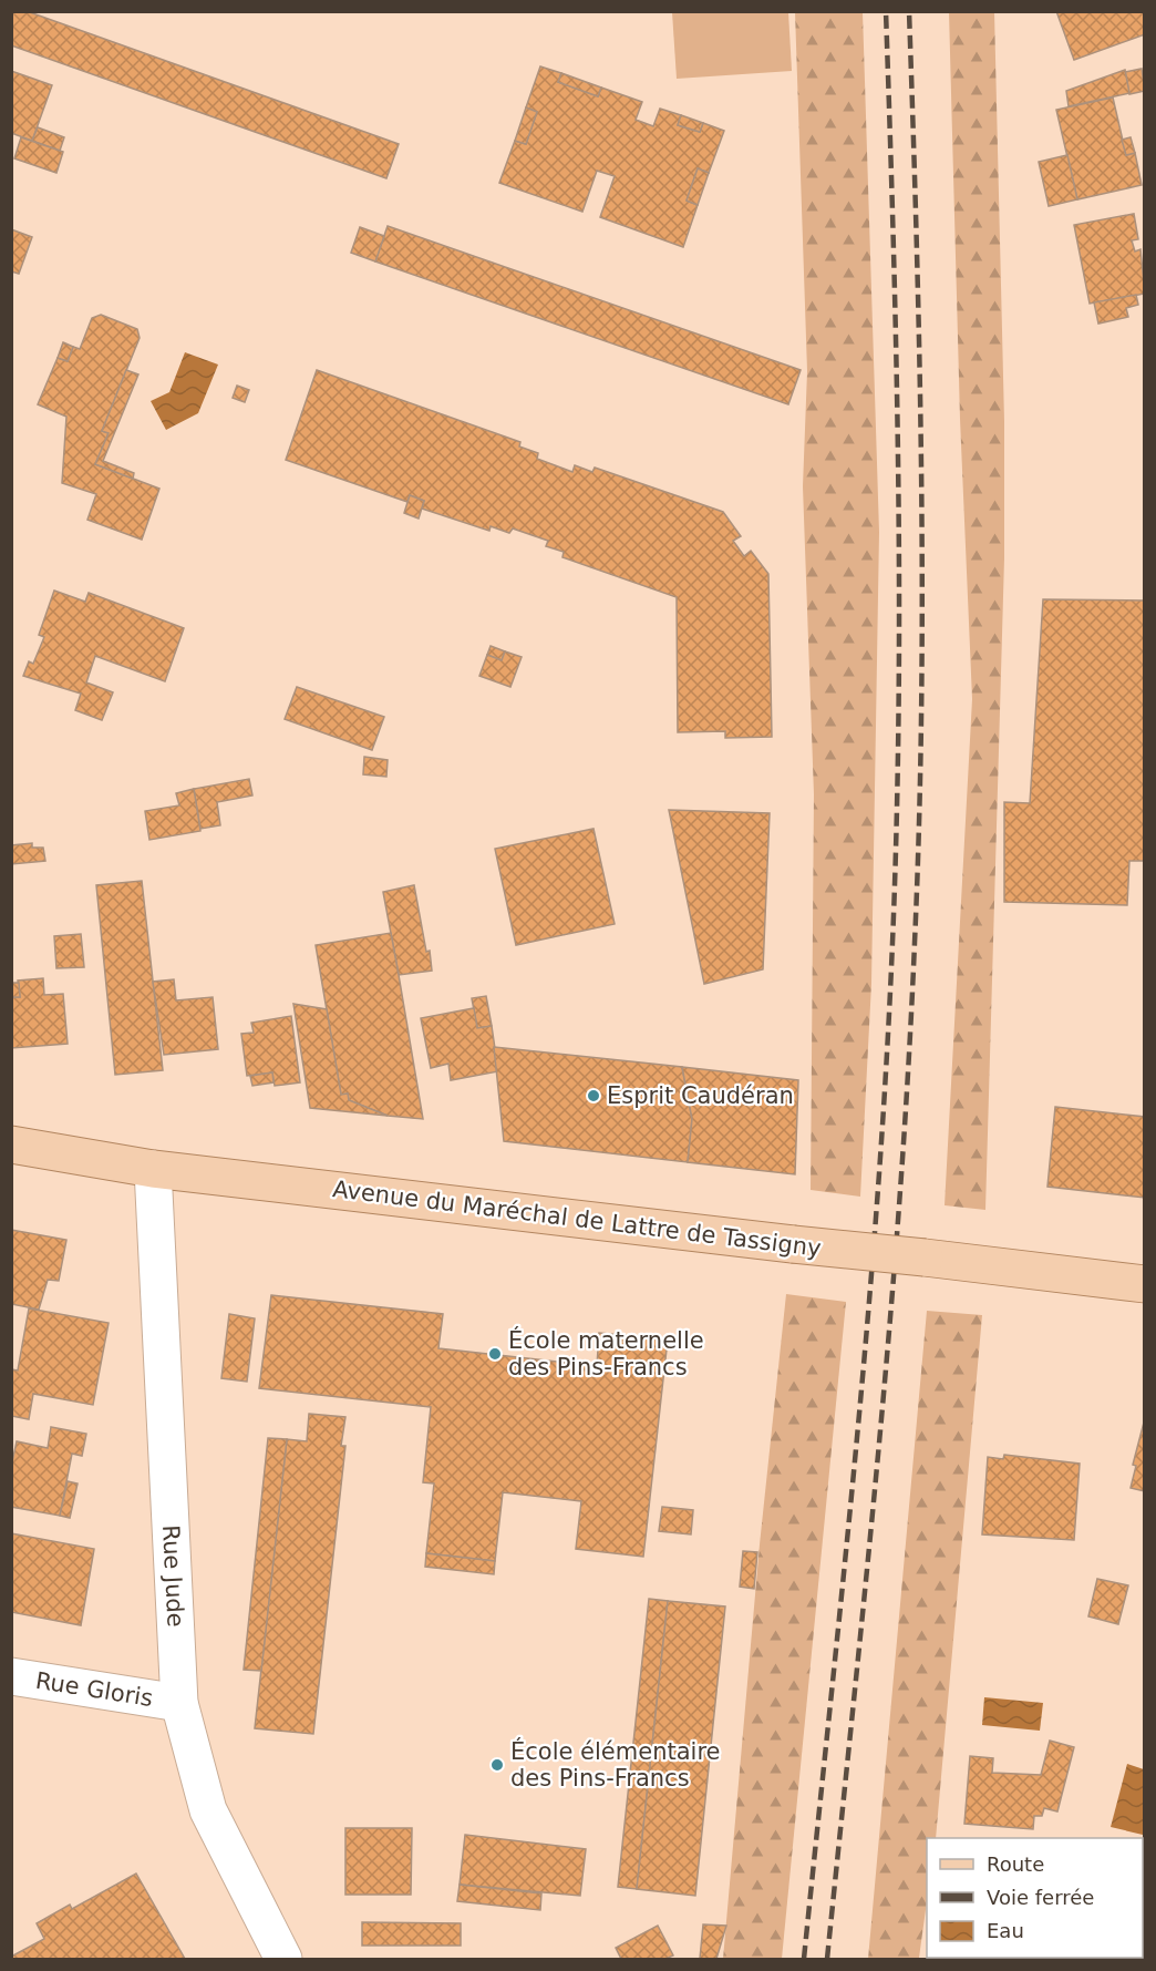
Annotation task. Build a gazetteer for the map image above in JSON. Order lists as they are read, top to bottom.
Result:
{
  "streets": {
    "main road": ["Avenue du Maréchal de Lattre de Tassigny"],
    "street": ["Rue Jude", "Rue Gloris"]
  },
  "crossings": [
    ["Avenue du Maréchal de Lattre de Tassigny", "Rue Jude"],
    ["Rue Jude", "Rue Gloris"]
  ],
  "places": ["Esprit Caudéran", "École maternelle des Pins-Francs", "École élémentaire des Pins-Francs"],
  "legend": ["Route", "Voie ferrée", "Eau"]
}
